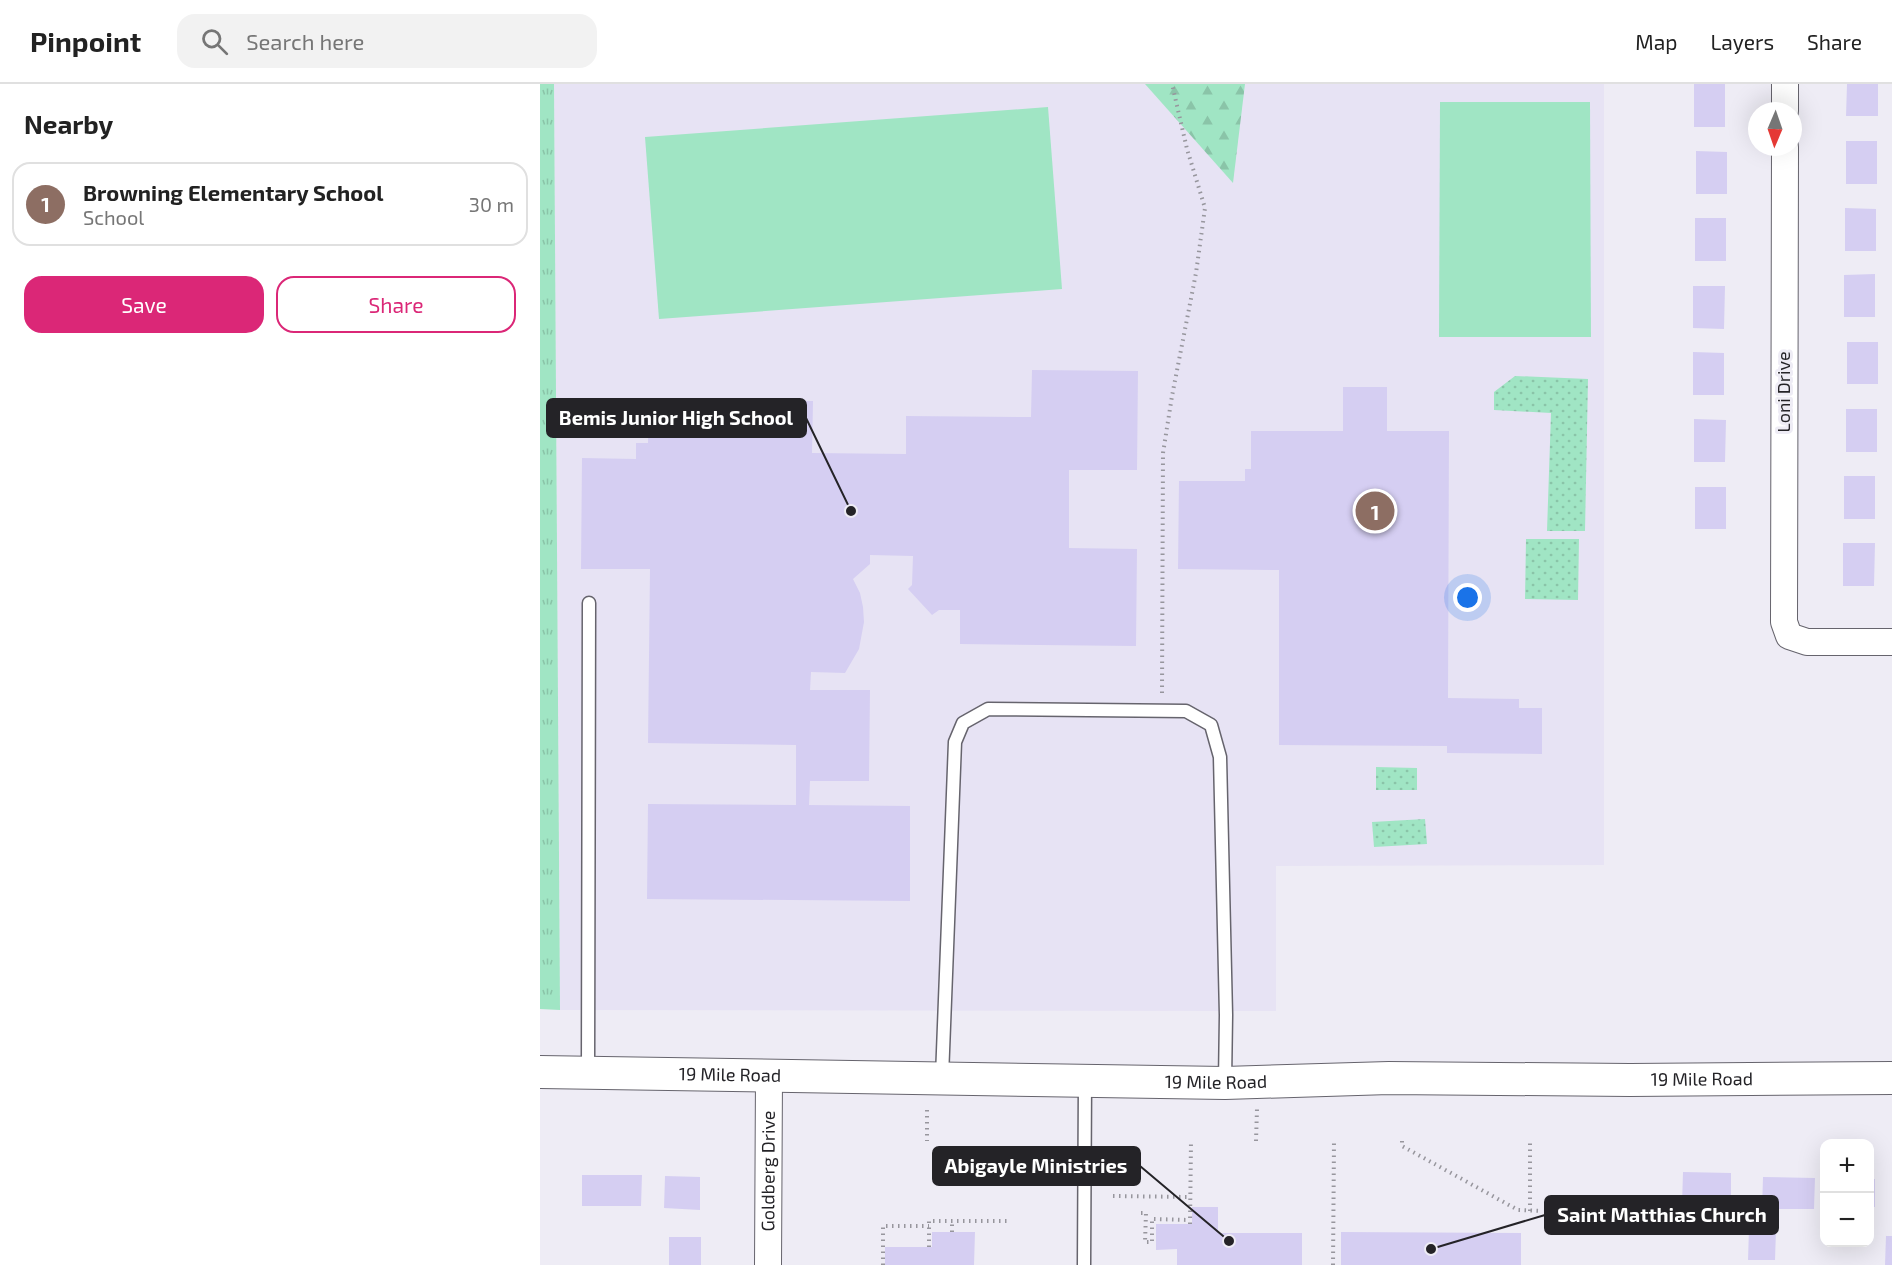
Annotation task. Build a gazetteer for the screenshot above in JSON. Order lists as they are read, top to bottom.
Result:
{
  "streets": {
    "street": ["Loni Drive", "19 Mile Road", "Goldberg Drive"]
  },
  "crossings": [
    ["19 Mile Road", "Goldberg Drive"]
  ],
  "places": ["Bemis Junior High School", "Abigayle Ministries", "Saint Matthias Church"],
  "north": "bottom",
  "page": {
    "header": "Pinpoint",
    "search": "Search here",
    "nav": ["Map", "Layers", "Share"],
    "heading": "Nearby",
    "list": [
      {
        "mark": "1",
        "name": "Browning Elementary School",
        "note": "School",
        "value": "30 m"
      }
    ],
    "buttons": ["Save", "Share"],
    "pins": "1",
    "map_buttons": ["+", "−"]
  }
}
